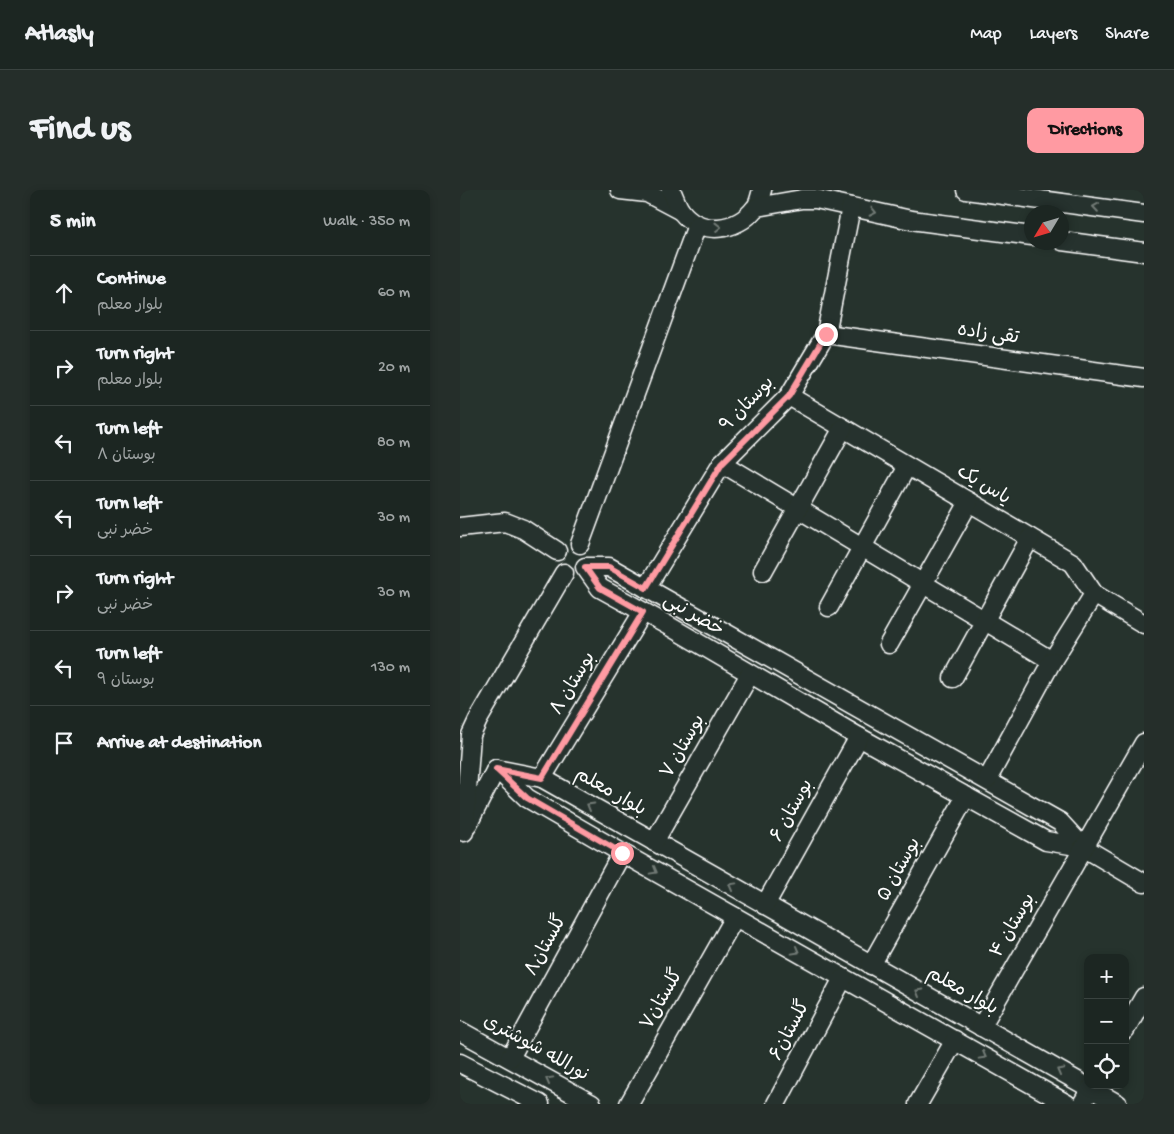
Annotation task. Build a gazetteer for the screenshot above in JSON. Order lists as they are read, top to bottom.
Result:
{
  "streets": {
    "street": [
      "تقی زاده",
      "بوستان ۹",
      "یاس یک",
      "خضر نبی",
      "بوستان ۸",
      "بوستان ۷",
      "بلوار معلم",
      "بوستان ۶",
      "بوستان ۵",
      "بوستان ۴",
      "گلستان۸",
      "گلستان۷",
      "گلستان۶",
      "نورالله شوشتری"
    ]
  },
  "crossings": [
    ["تقی زاده", "بوستان ۹"],
    ["بوستان ۹", "یاس یک"],
    ["بوستان ۹", "خضر نبی"],
    ["خضر نبی", "بوستان ۸"],
    ["خضر نبی", "بوستان ۷"],
    ["خضر نبی", "بوستان ۶"],
    ["خضر نبی", "بوستان ۵"],
    ["خضر نبی", "بوستان ۴"],
    ["بوستان ۸", "بلوار معلم"],
    ["بوستان ۷", "بلوار معلم"],
    ["بلوار معلم", "بوستان ۶"],
    ["بلوار معلم", "بوستان ۵"],
    ["بلوار معلم", "بوستان ۴"],
    ["گلستان۸", "نورالله شوشتری"]
  ],
  "north": "bottom left",
  "page": {
    "header": "Atlasly",
    "nav": ["Map", "Layers", "Share"],
    "buttons": "Directions",
    "title": "Find us",
    "heading": ["5 min", "Walk · 350 m"],
    "list": [
      ["Continue", "بلوار معلم", "60 m"],
      ["Turn right", "بلوار معلم", "20 m"],
      ["Turn left", "بوستان ۸", "80 m"],
      ["Turn left", "خضر نبی", "30 m"],
      ["Turn right", "خضر نبی", "30 m"],
      ["Turn left", "بوستان ۹", "130 m"],
      "Arrive at destination"
    ],
    "map_buttons": ["+", "−"]
  }
}
